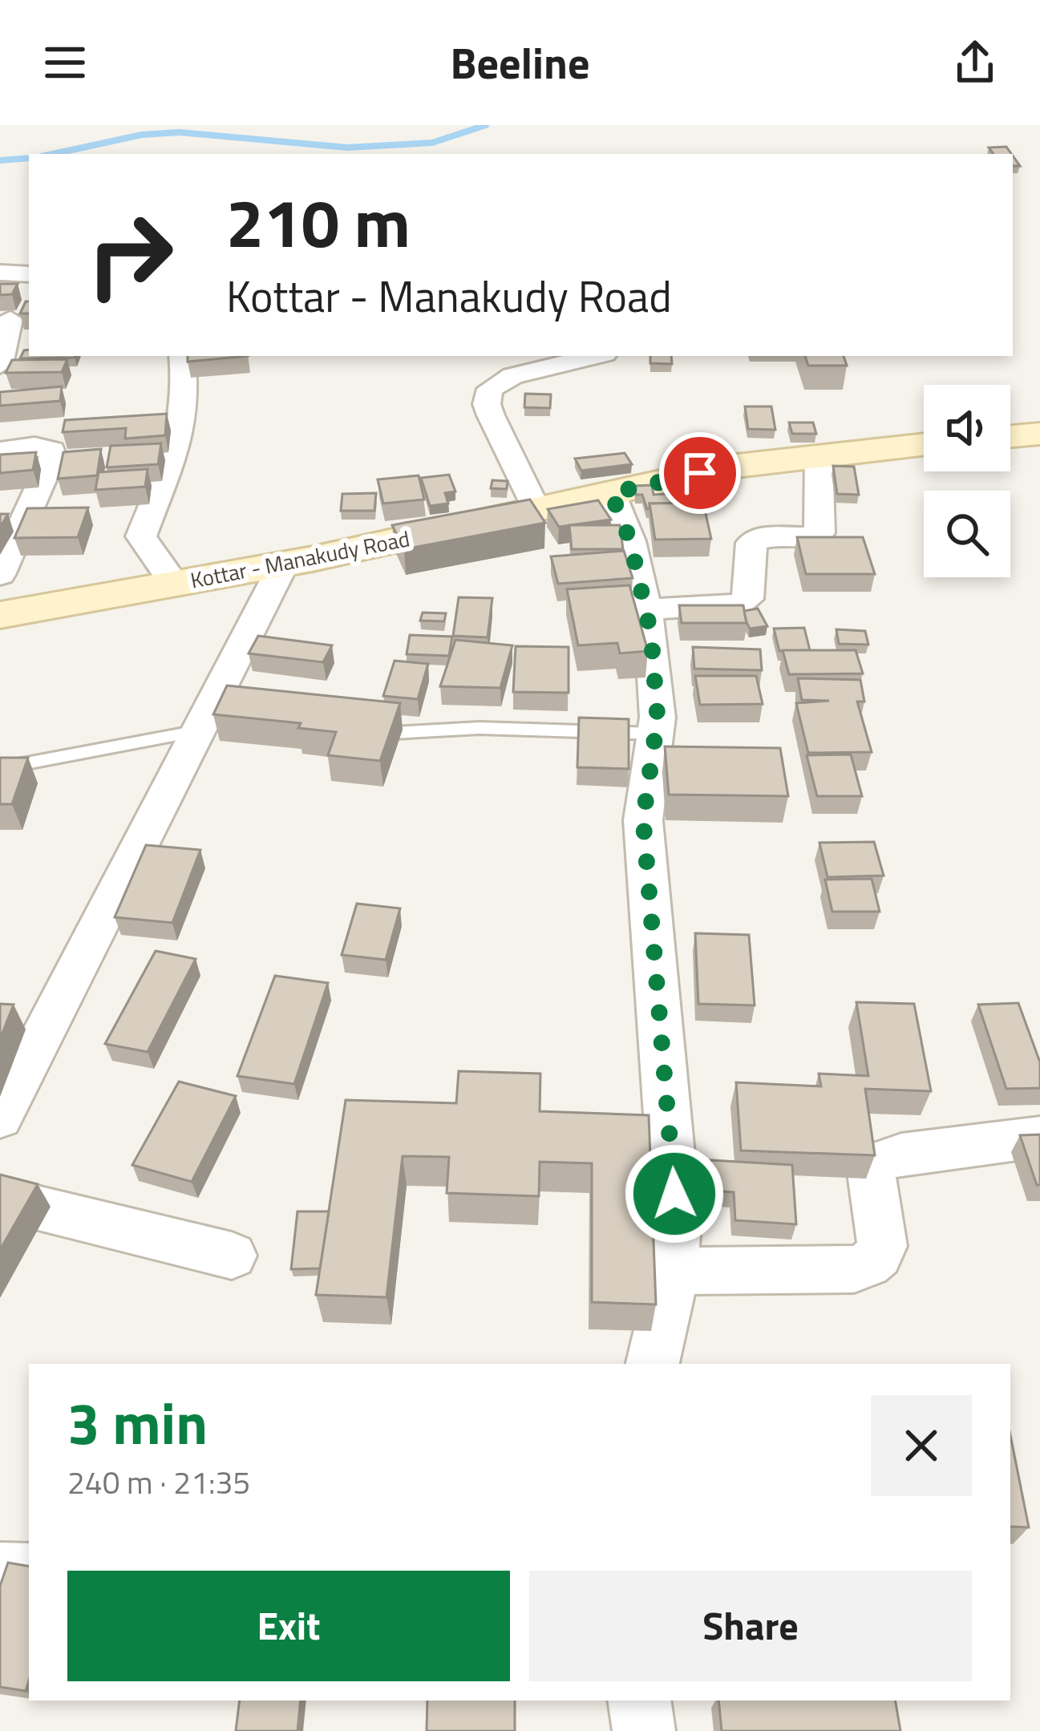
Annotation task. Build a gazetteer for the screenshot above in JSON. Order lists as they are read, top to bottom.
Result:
{
  "streets": {
    "main road": ["Kottar - Manakudy Road"]
  },
  "page": {
    "header": "Beeline",
    "turn": ["210 m", "Kottar - Manakudy Road"],
    "heading": ["3 min", "240 m · 21:35"],
    "buttons": ["Exit", "Share"]
  }
}
